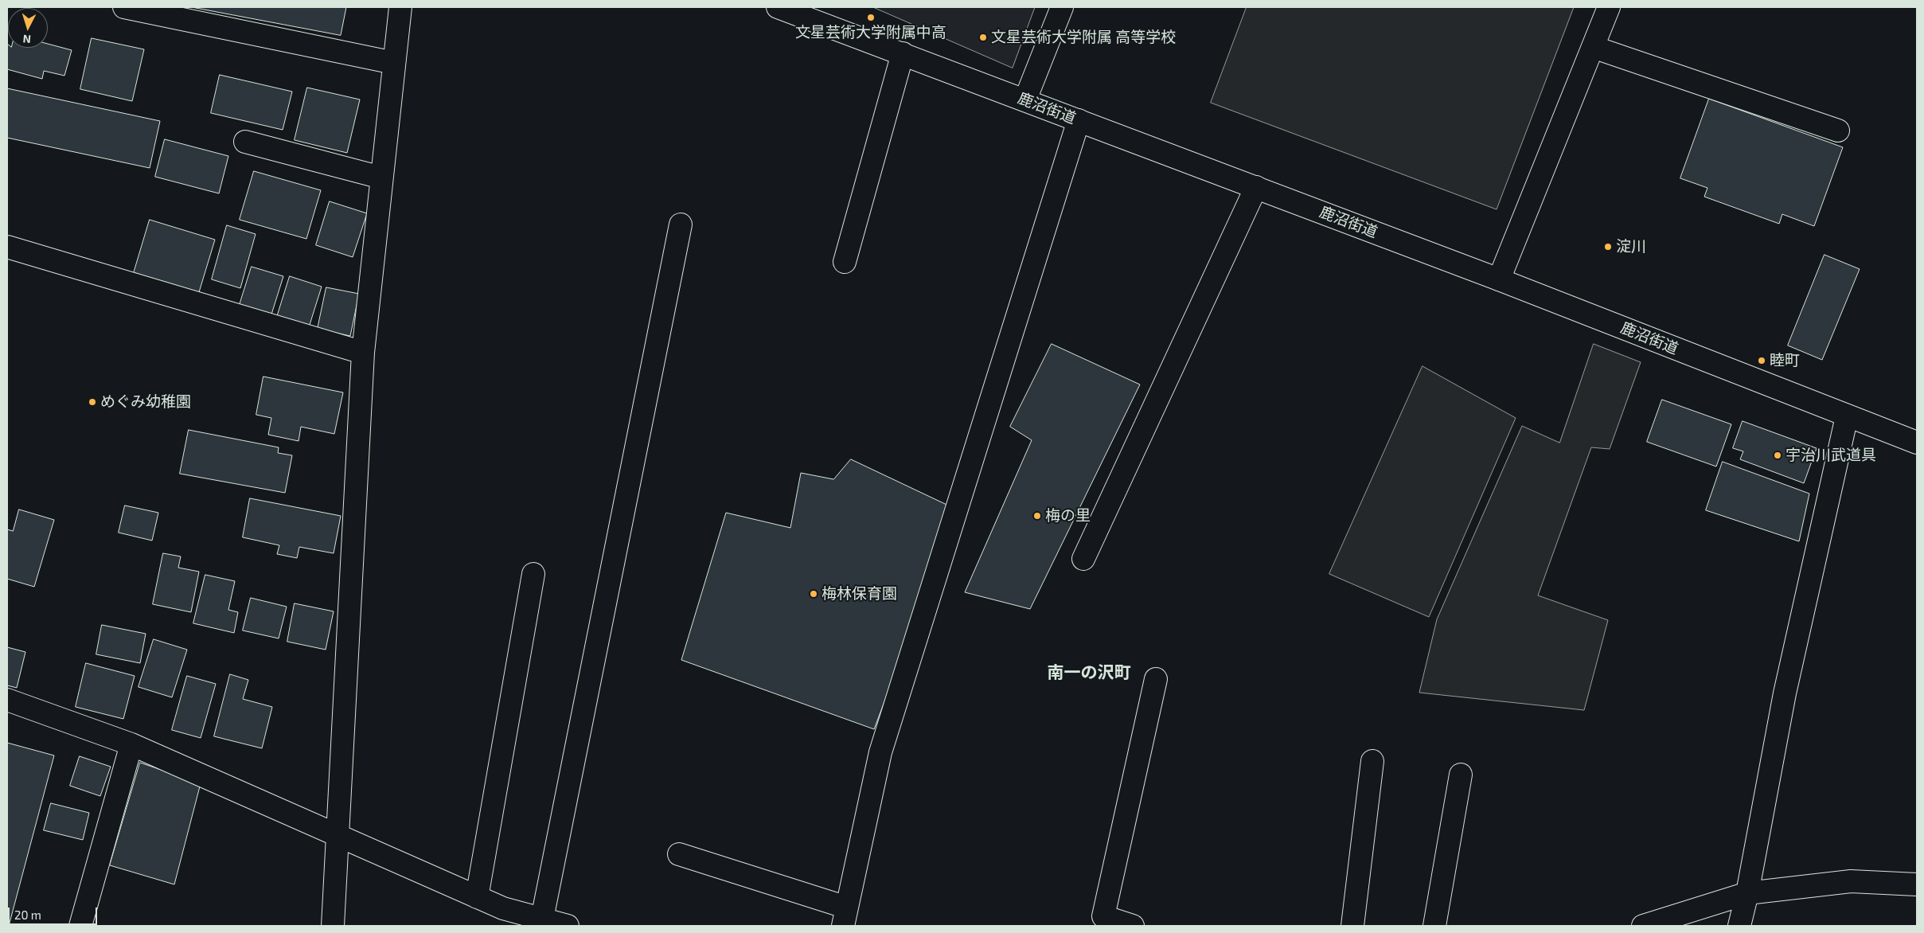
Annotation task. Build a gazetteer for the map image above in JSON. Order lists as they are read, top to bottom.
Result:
{
  "streets": {
    "street": ["鹿沼街道"]
  },
  "districts": ["南一の沢町"],
  "places": [
    "文星芸術大学附属中高",
    "文星芸術大学附属 高等学校",
    "淀川",
    "睦町",
    "めぐみ幼稚園",
    "宇治川武道具",
    "梅の里",
    "梅林保育園"
  ],
  "scale_bar": "20 m",
  "north": "bottom"
}
